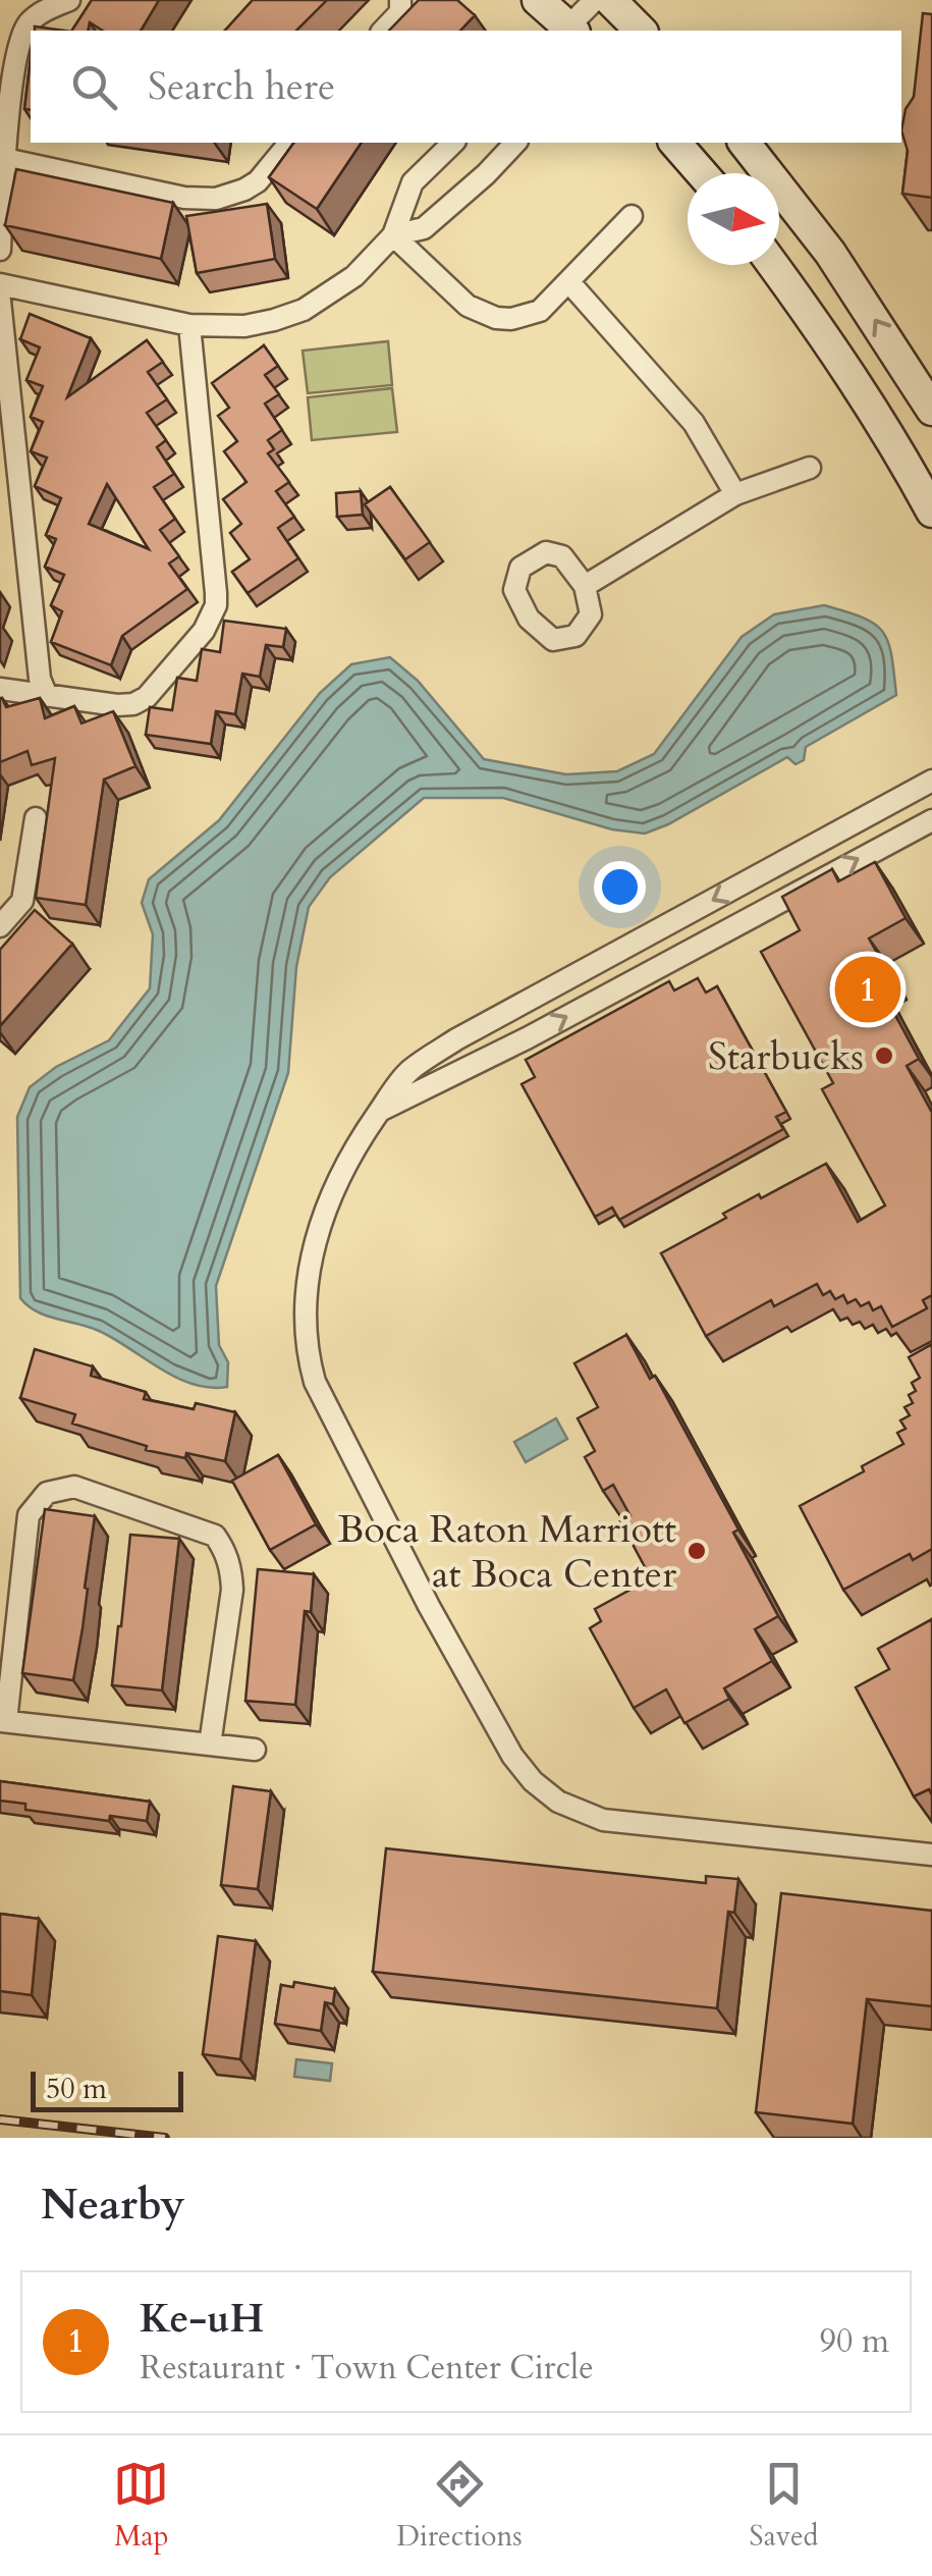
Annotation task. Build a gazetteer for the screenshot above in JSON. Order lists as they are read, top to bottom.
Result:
{
  "places": ["Starbucks", "Boca Raton Marriott at Boca Center"],
  "scale_bar": "50 m",
  "north": "right",
  "page": {
    "search": "Search here",
    "pins": "1",
    "scale": "50 m",
    "heading": "Nearby",
    "list": [
      {
        "mark": "1",
        "name": "Ke-uH",
        "note": "Restaurant · Town Center Circle",
        "value": "90 m"
      }
    ],
    "nav": ["Map", "Directions", "Saved"]
  }
}
